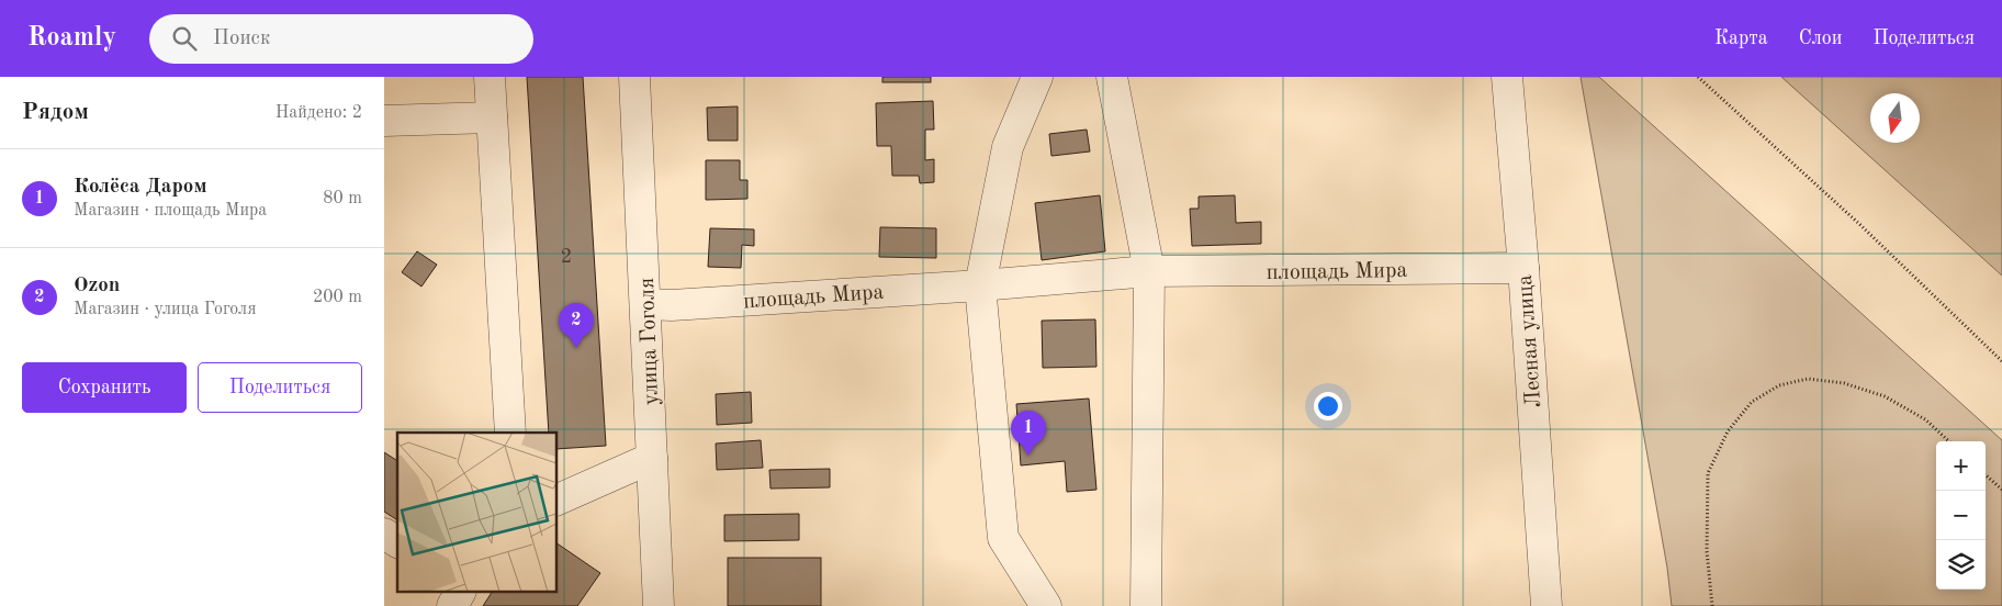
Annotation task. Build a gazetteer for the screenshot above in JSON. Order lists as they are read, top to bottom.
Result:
{
  "streets": {
    "street": ["площадь Мира", "улица Гоголя", "Лесная улица"]
  },
  "crossings": [
    ["площадь Мира", "улица Гоголя"],
    ["площадь Мира", "Лесная улица"]
  ],
  "house_numbers": ["2"],
  "north": "bottom",
  "page": {
    "header": "Roamly",
    "search": "Поиск",
    "nav": ["Карта", "Слои", "Поделиться"],
    "heading": ["Рядом", "Найдено: 2"],
    "list": [
      {
        "mark": "1",
        "name": "Колёса Даром",
        "note": "Магазин · площадь Мира",
        "value": "80 m"
      },
      {
        "mark": "2",
        "name": "Ozon",
        "note": "Магазин · улица Гоголя",
        "value": "200 m"
      }
    ],
    "pins": ["2", "1"],
    "buttons": ["Сохранить", "Поделиться"],
    "map_buttons": ["+", "−"]
  }
}
